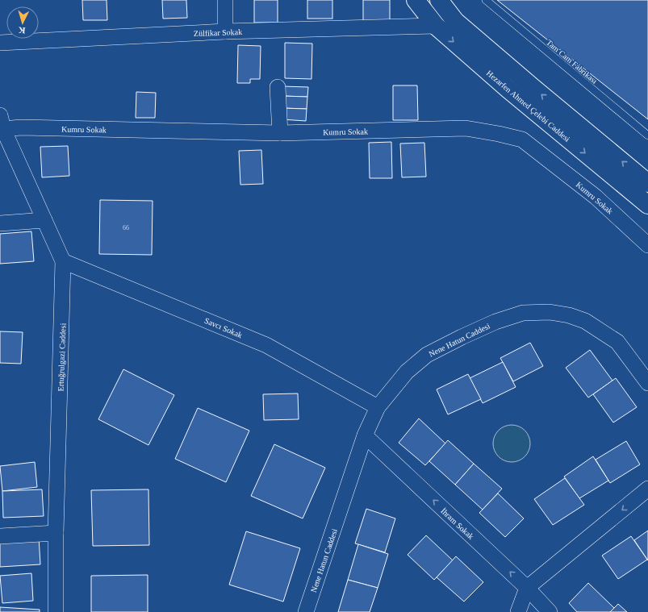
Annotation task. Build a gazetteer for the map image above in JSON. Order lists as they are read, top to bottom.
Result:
{
  "streets": {
    "street": [
      "Zülfikar Sokak",
      "Hezarfen Ahmed Çelebi Caddesi",
      "Kumru Sokak",
      "Savcı Sokak",
      "Nene Hatun Caddesi",
      "Ertuğrulgazi Caddesi",
      "İhram Sokak"
    ],
    "lane": ["Tam Cam Fabrikası"]
  },
  "crossings": [
    ["Zülfikar Sokak", "Hezarfen Ahmed Çelebi Caddesi"],
    ["Kumru Sokak", "Ertuğrulgazi Caddesi"],
    ["Savcı Sokak", "Nene Hatun Caddesi"],
    ["Savcı Sokak", "Ertuğrulgazi Caddesi"],
    ["Nene Hatun Caddesi", "İhram Sokak"]
  ],
  "one_way": ["İhram Sokak"],
  "house_numbers": ["66"],
  "north": "bottom"
}
